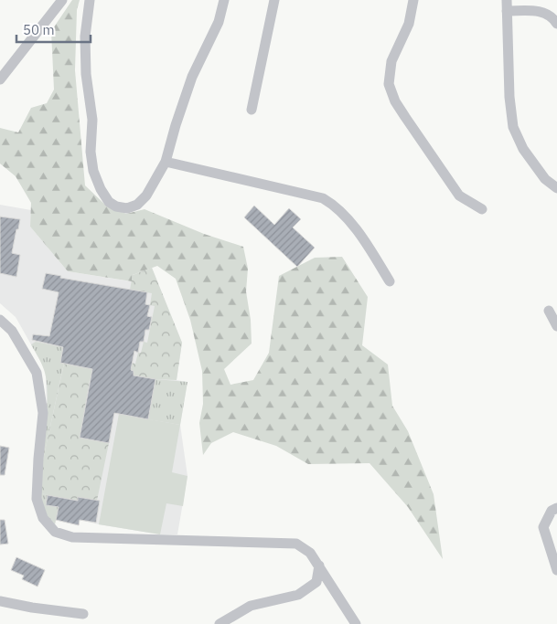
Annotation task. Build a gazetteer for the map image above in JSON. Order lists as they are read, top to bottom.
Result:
{
  "scale_bar": "50 m"
}
